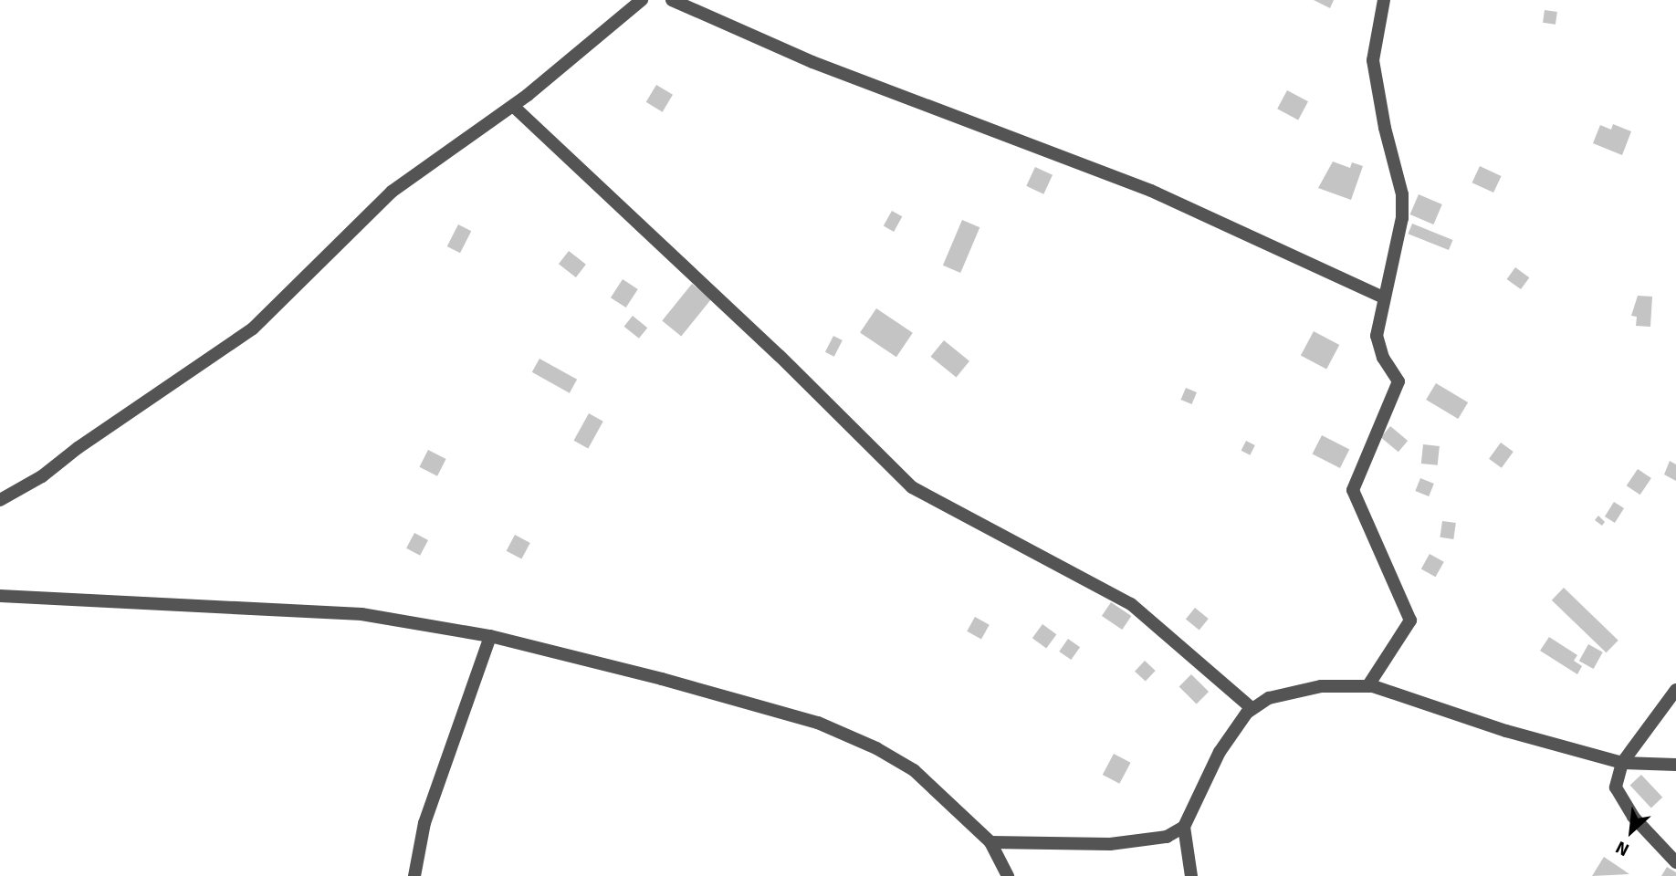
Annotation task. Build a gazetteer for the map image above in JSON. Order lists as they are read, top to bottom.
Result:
{
  "north": "bottom left"
}
